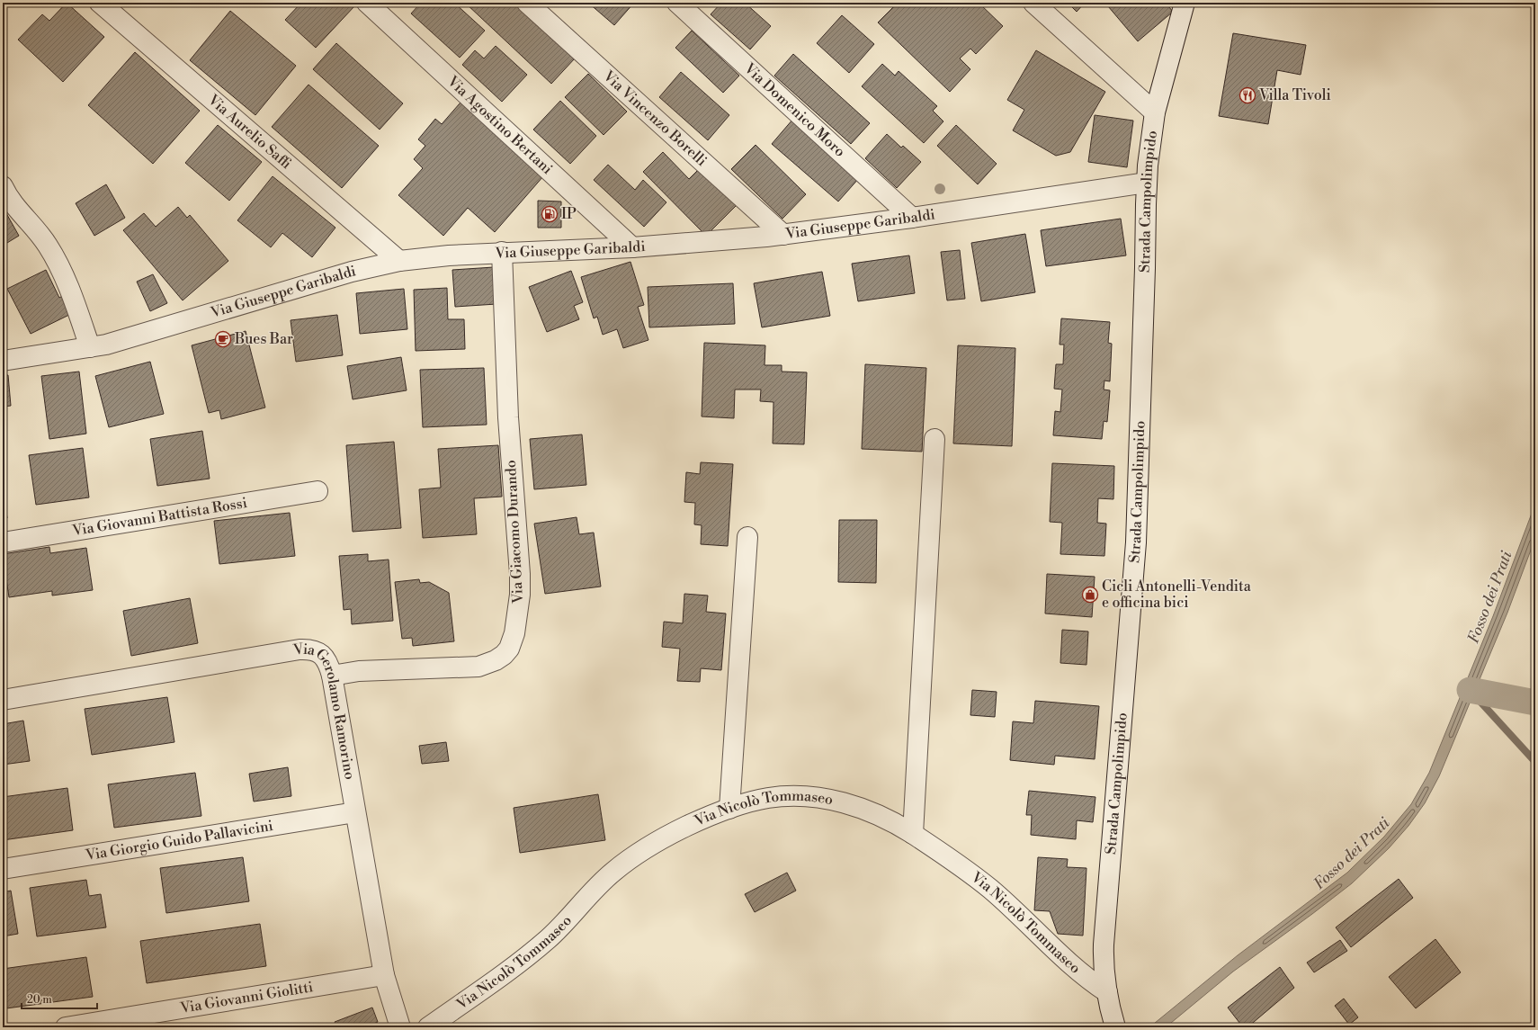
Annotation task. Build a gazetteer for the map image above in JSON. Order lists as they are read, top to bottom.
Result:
{
  "streets": {
    "street": [
      "Via Domenico Moro",
      "Via Vincenzo Borelli",
      "Via Agostino Bertani",
      "Via Aurelio Saffi",
      "Strada Campolimpido",
      "Via Giuseppe Garibaldi",
      "Via Giovanni Battista Rossi",
      "Via Giacomo Durando",
      "Via Gerolamo Ramorino",
      "Via Nicolò Tommaseo",
      "Via Giorgio Guido Pallavicini",
      "Via Giovanni Giolitti"
    ]
  },
  "crossings": [
    ["Via Domenico Moro", "Via Giuseppe Garibaldi"],
    ["Via Vincenzo Borelli", "Via Giuseppe Garibaldi"],
    ["Via Agostino Bertani", "Via Giuseppe Garibaldi"],
    ["Via Aurelio Saffi", "Via Giuseppe Garibaldi"],
    ["Strada Campolimpido", "Via Giuseppe Garibaldi"],
    ["Strada Campolimpido", "Via Nicolò Tommaseo"],
    ["Via Giuseppe Garibaldi", "Via Giacomo Durando"],
    ["Via Giacomo Durando", "Via Gerolamo Ramorino"],
    ["Via Gerolamo Ramorino", "Via Giorgio Guido Pallavicini"],
    ["Via Gerolamo Ramorino", "Via Giovanni Giolitti"]
  ],
  "water": ["Fosso dei Prati"],
  "places": {
    "restaurant": ["Villa Tivoli"],
    "fuel station": ["IP"],
    "cafe": ["Bues Bar"],
    "shop": ["Cicli Antonelli-Vendita e officina bici"]
  },
  "scale_bar": "20 m"
}
